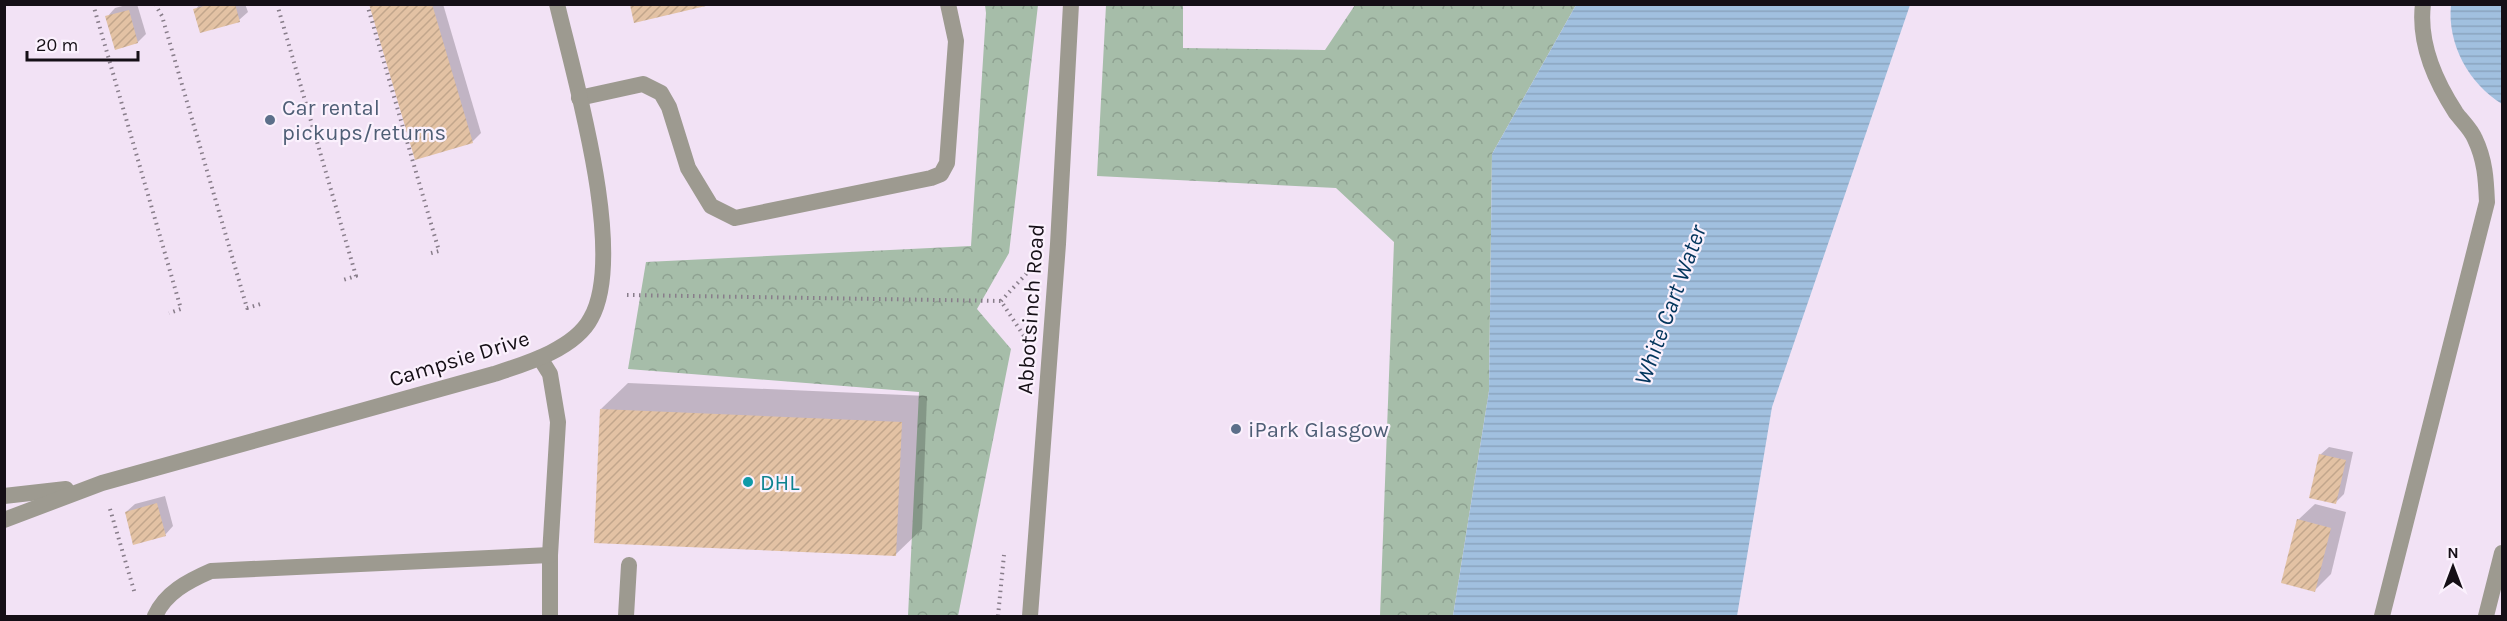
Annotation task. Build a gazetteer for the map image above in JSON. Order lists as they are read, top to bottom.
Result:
{
  "streets": {
    "street": ["Abbotsinch Road", "Campsie Drive"]
  },
  "water": ["White Cart Water"],
  "places": ["Car rental pickups/returns", "iPark Glasgow", "DHL"],
  "scale_bar": "20 m",
  "north": "top"
}
